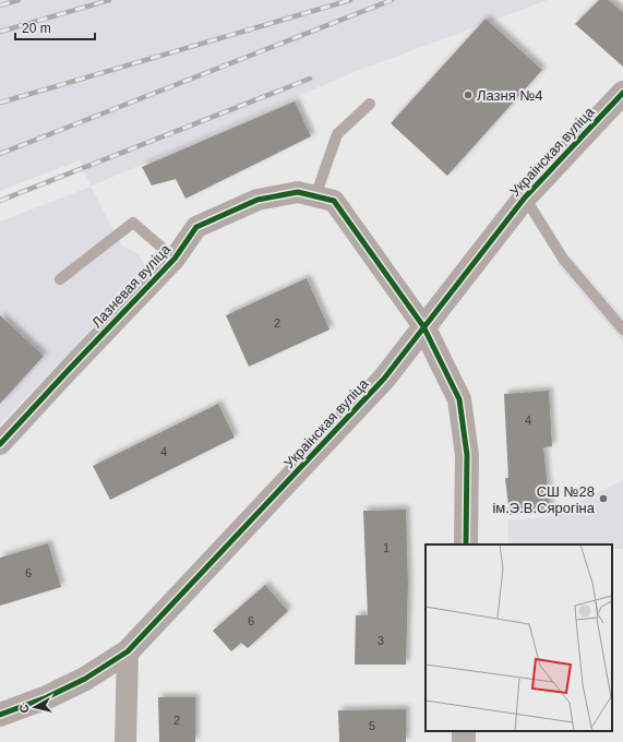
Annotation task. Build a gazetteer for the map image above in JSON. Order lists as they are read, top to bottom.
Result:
{
  "streets": {
    "street": ["Украінская вуліца", "Лазневая вуліца"]
  },
  "crossings": [
    ["Украінская вуліца", "Лазневая вуліца"]
  ],
  "places": ["Лазня №4", "СШ №28 ім.Э.В.Сярогіна"],
  "house_numbers": [
    "2",
    "4",
    "4",
    "1",
    "6",
    "6",
    "3",
    "2",
    "5"
  ],
  "scale_bar": "20 m",
  "north": "left"
}
